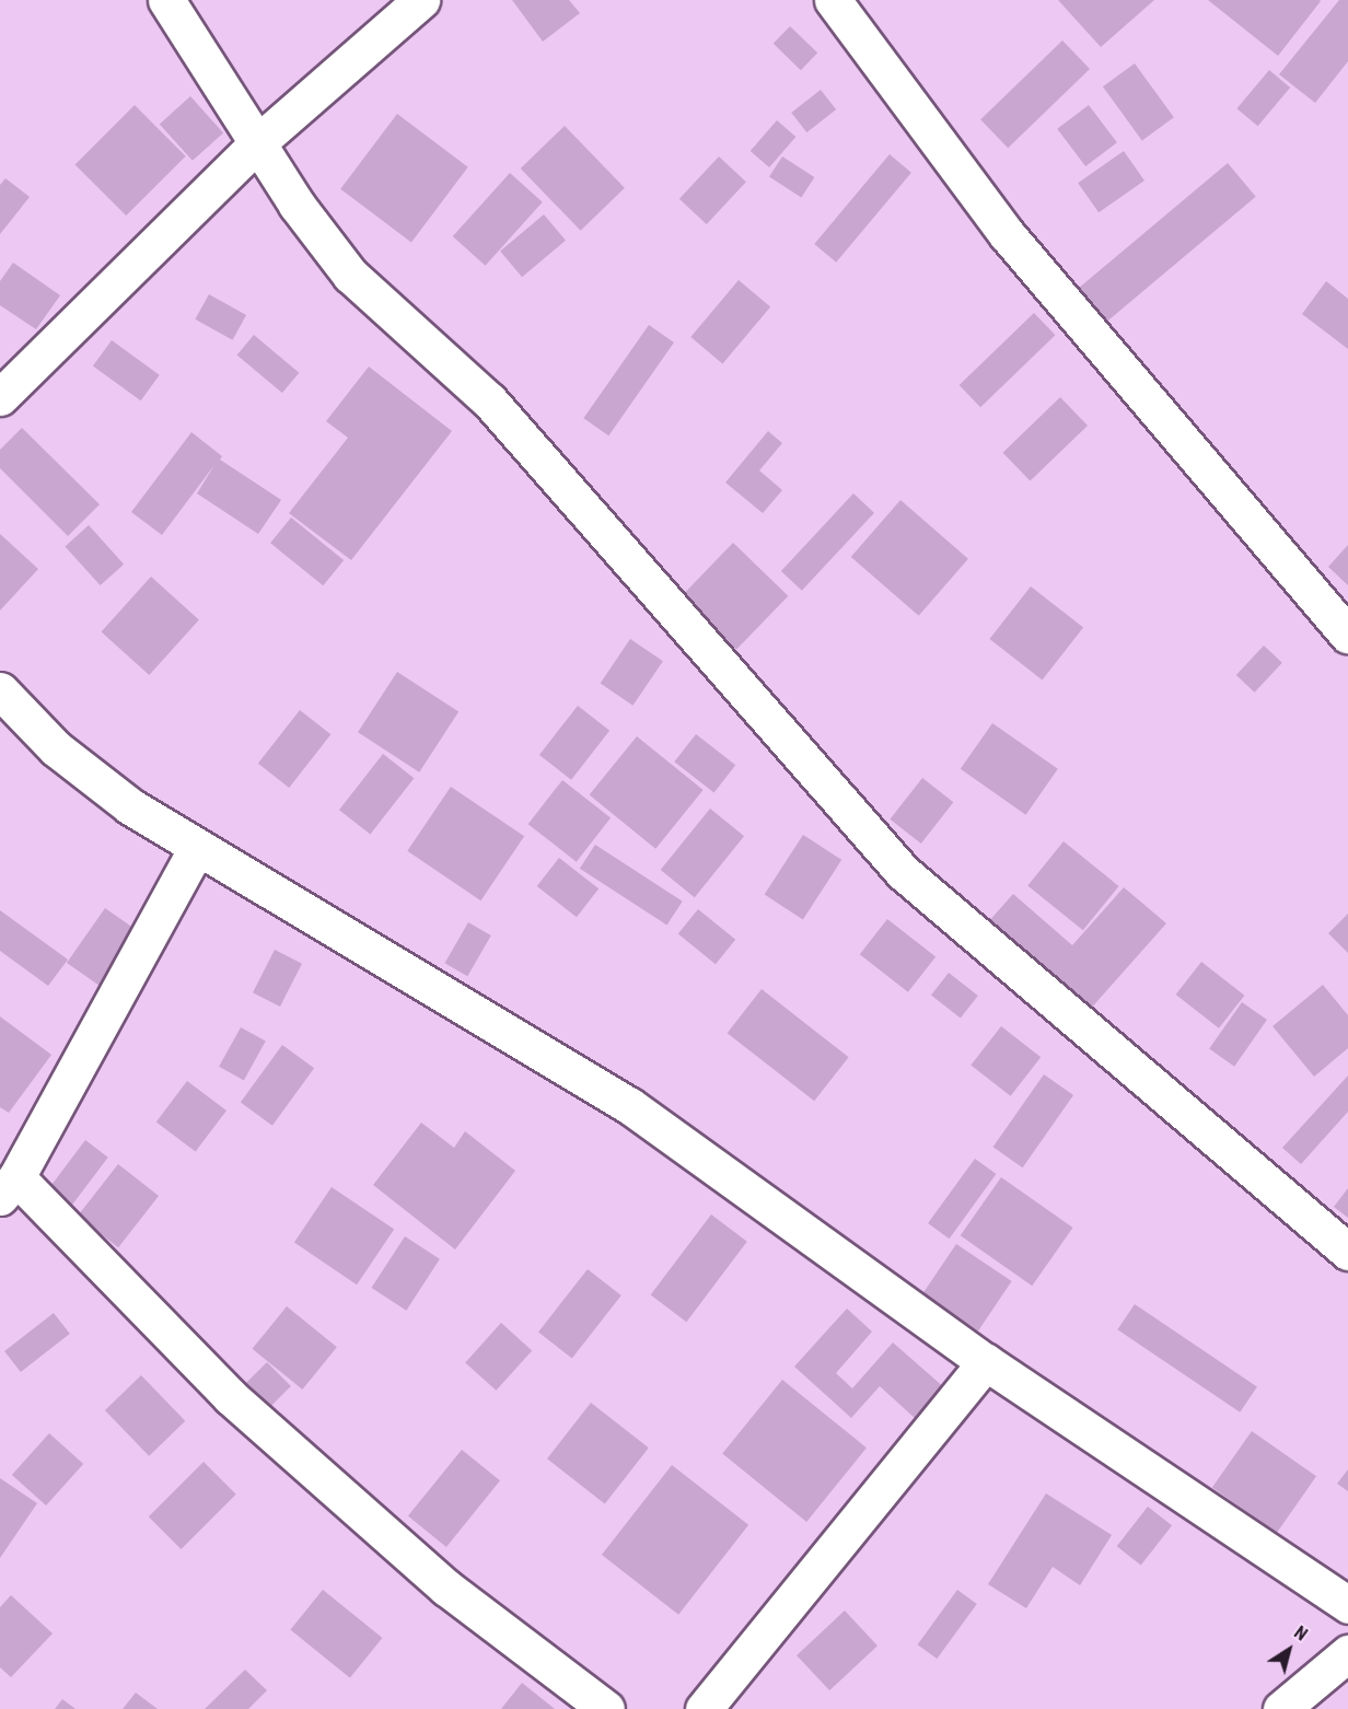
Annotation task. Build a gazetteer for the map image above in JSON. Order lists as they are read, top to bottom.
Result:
{
  "north": "top right"
}
